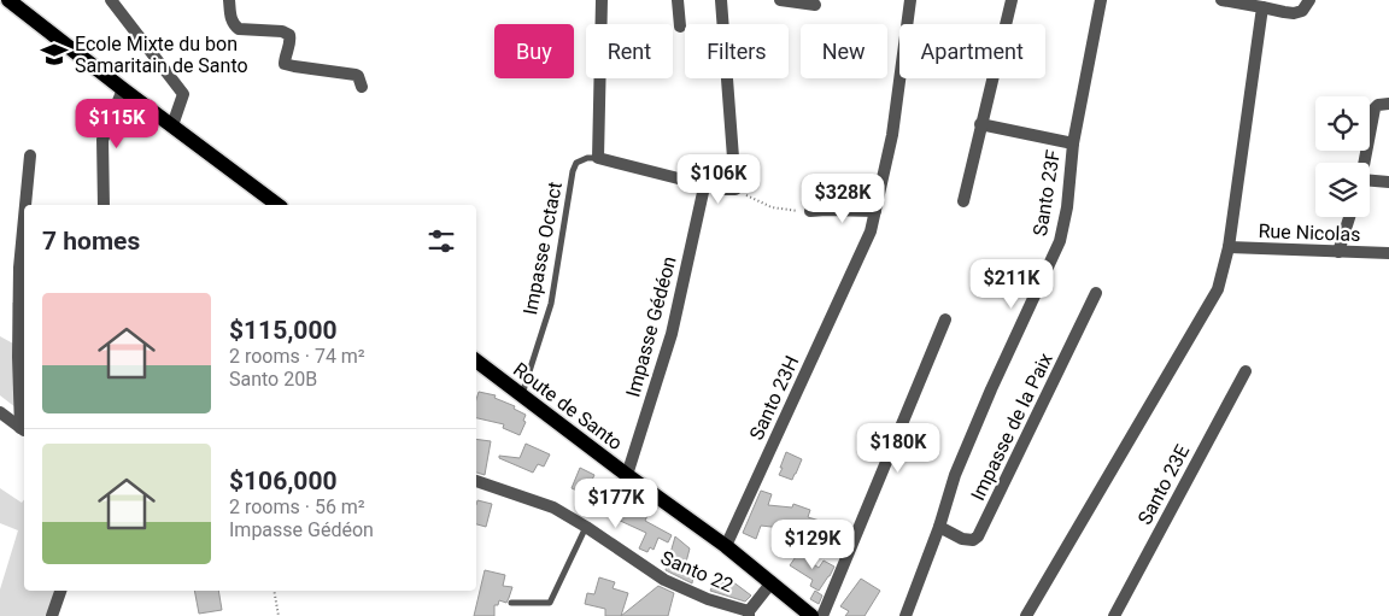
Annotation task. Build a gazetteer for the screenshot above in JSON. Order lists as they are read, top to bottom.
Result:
{
  "streets": {
    "main road": ["Route de Santo"],
    "street": [
      "Santo 23F",
      "Rue Nicolas",
      "Impasse Gédéon",
      "Santo 23H",
      "Impasse de la Paix",
      "Santo 23E",
      "Santo 22"
    ],
    "lane": ["Impasse Octact"]
  },
  "crossings": [
    ["Santo 23F", "Impasse de la Paix"],
    ["Impasse Octact", "Route de Santo"],
    ["Impasse Gédéon", "Route de Santo"],
    ["Santo 23H", "Route de Santo"]
  ],
  "places": {
    "school or university": ["Ecole Mixte du bon Samaritain de Santo"]
  },
  "page": {
    "chip": [
      "Buy",
      "Rent",
      "Filters",
      "New",
      "Apartment"
    ],
    "price": [
      "$115K",
      "$106K",
      "$328K",
      "$211K",
      "$180K",
      "$177K",
      "$129K"
    ],
    "heading": "7 homes",
    "list": [
      {
        "name": "$115,000",
        "note": "2 rooms · 74 m² · Santo 20B"
      },
      {
        "name": "$106,000",
        "note": "2 rooms · 56 m² · Impasse Gédéon"
      }
    ]
  }
}
